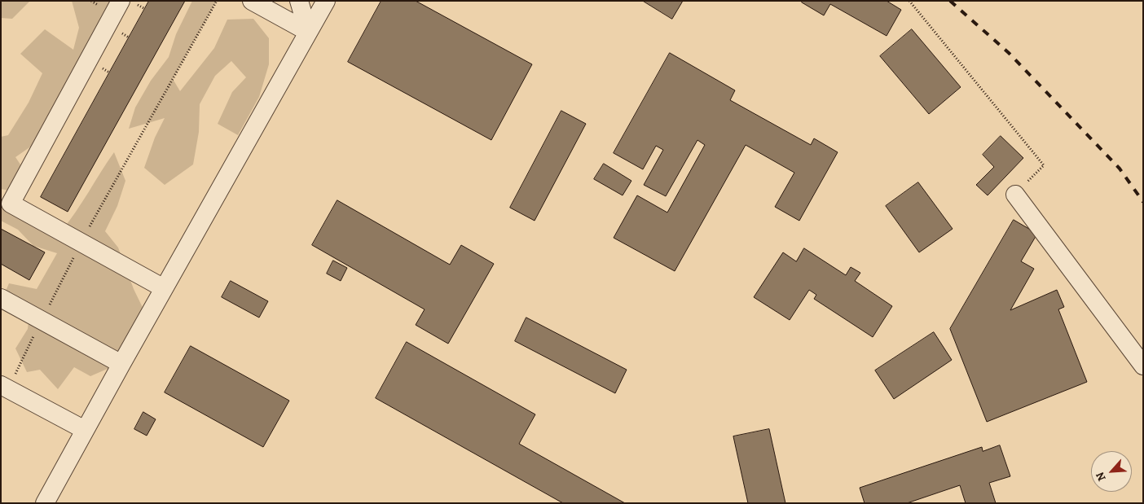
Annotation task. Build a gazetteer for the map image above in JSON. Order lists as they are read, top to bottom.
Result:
{
  "north": "bottom left"
}
